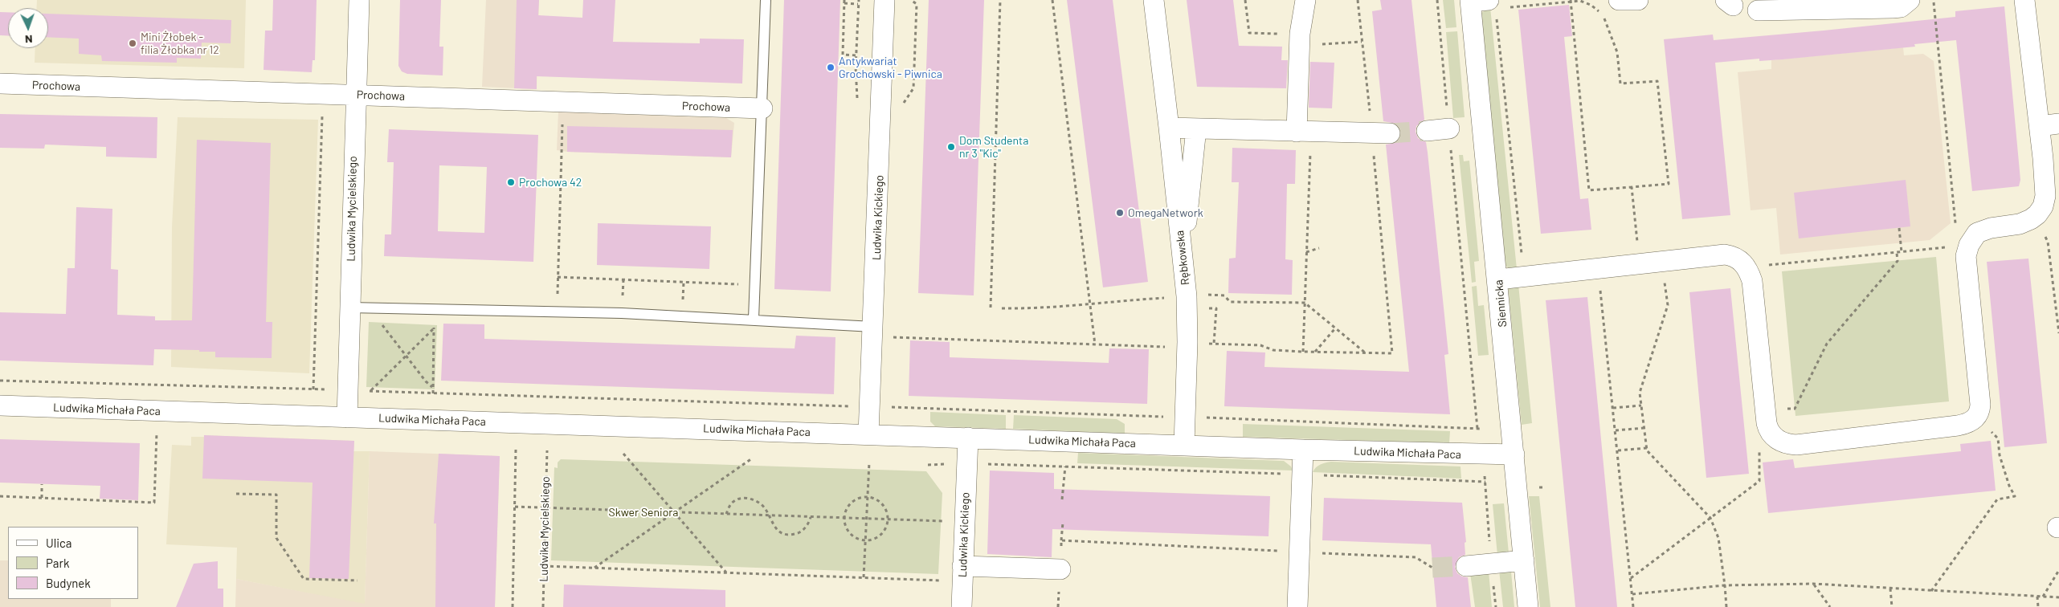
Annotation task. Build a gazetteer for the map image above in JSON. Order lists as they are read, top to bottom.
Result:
{
  "streets": {
    "street": [
      "Prochowa",
      "Ludwika Mycielskiego",
      "Ludwika Kickiego",
      "Rębkowska",
      "Siennicka",
      "Ludwika Michała Paca"
    ]
  },
  "crossings": [
    ["Prochowa", "Ludwika Mycielskiego"],
    ["Ludwika Mycielskiego", "Ludwika Michała Paca"],
    ["Ludwika Kickiego", "Ludwika Michała Paca"],
    ["Rębkowska", "Ludwika Michała Paca"],
    ["Siennicka", "Ludwika Michała Paca"]
  ],
  "parks": ["Skwer Seniora"],
  "places": [
    "Mini Żłobek - filia Żłobka nr 12",
    "Antykwariat Grochowski - Piwnica",
    "Dom Studenta nr 3 \"Kic\"",
    "Prochowa 42",
    "OmegaNetwork"
  ],
  "legend": ["Ulica", "Park", "Budynek"],
  "north": "bottom"
}
